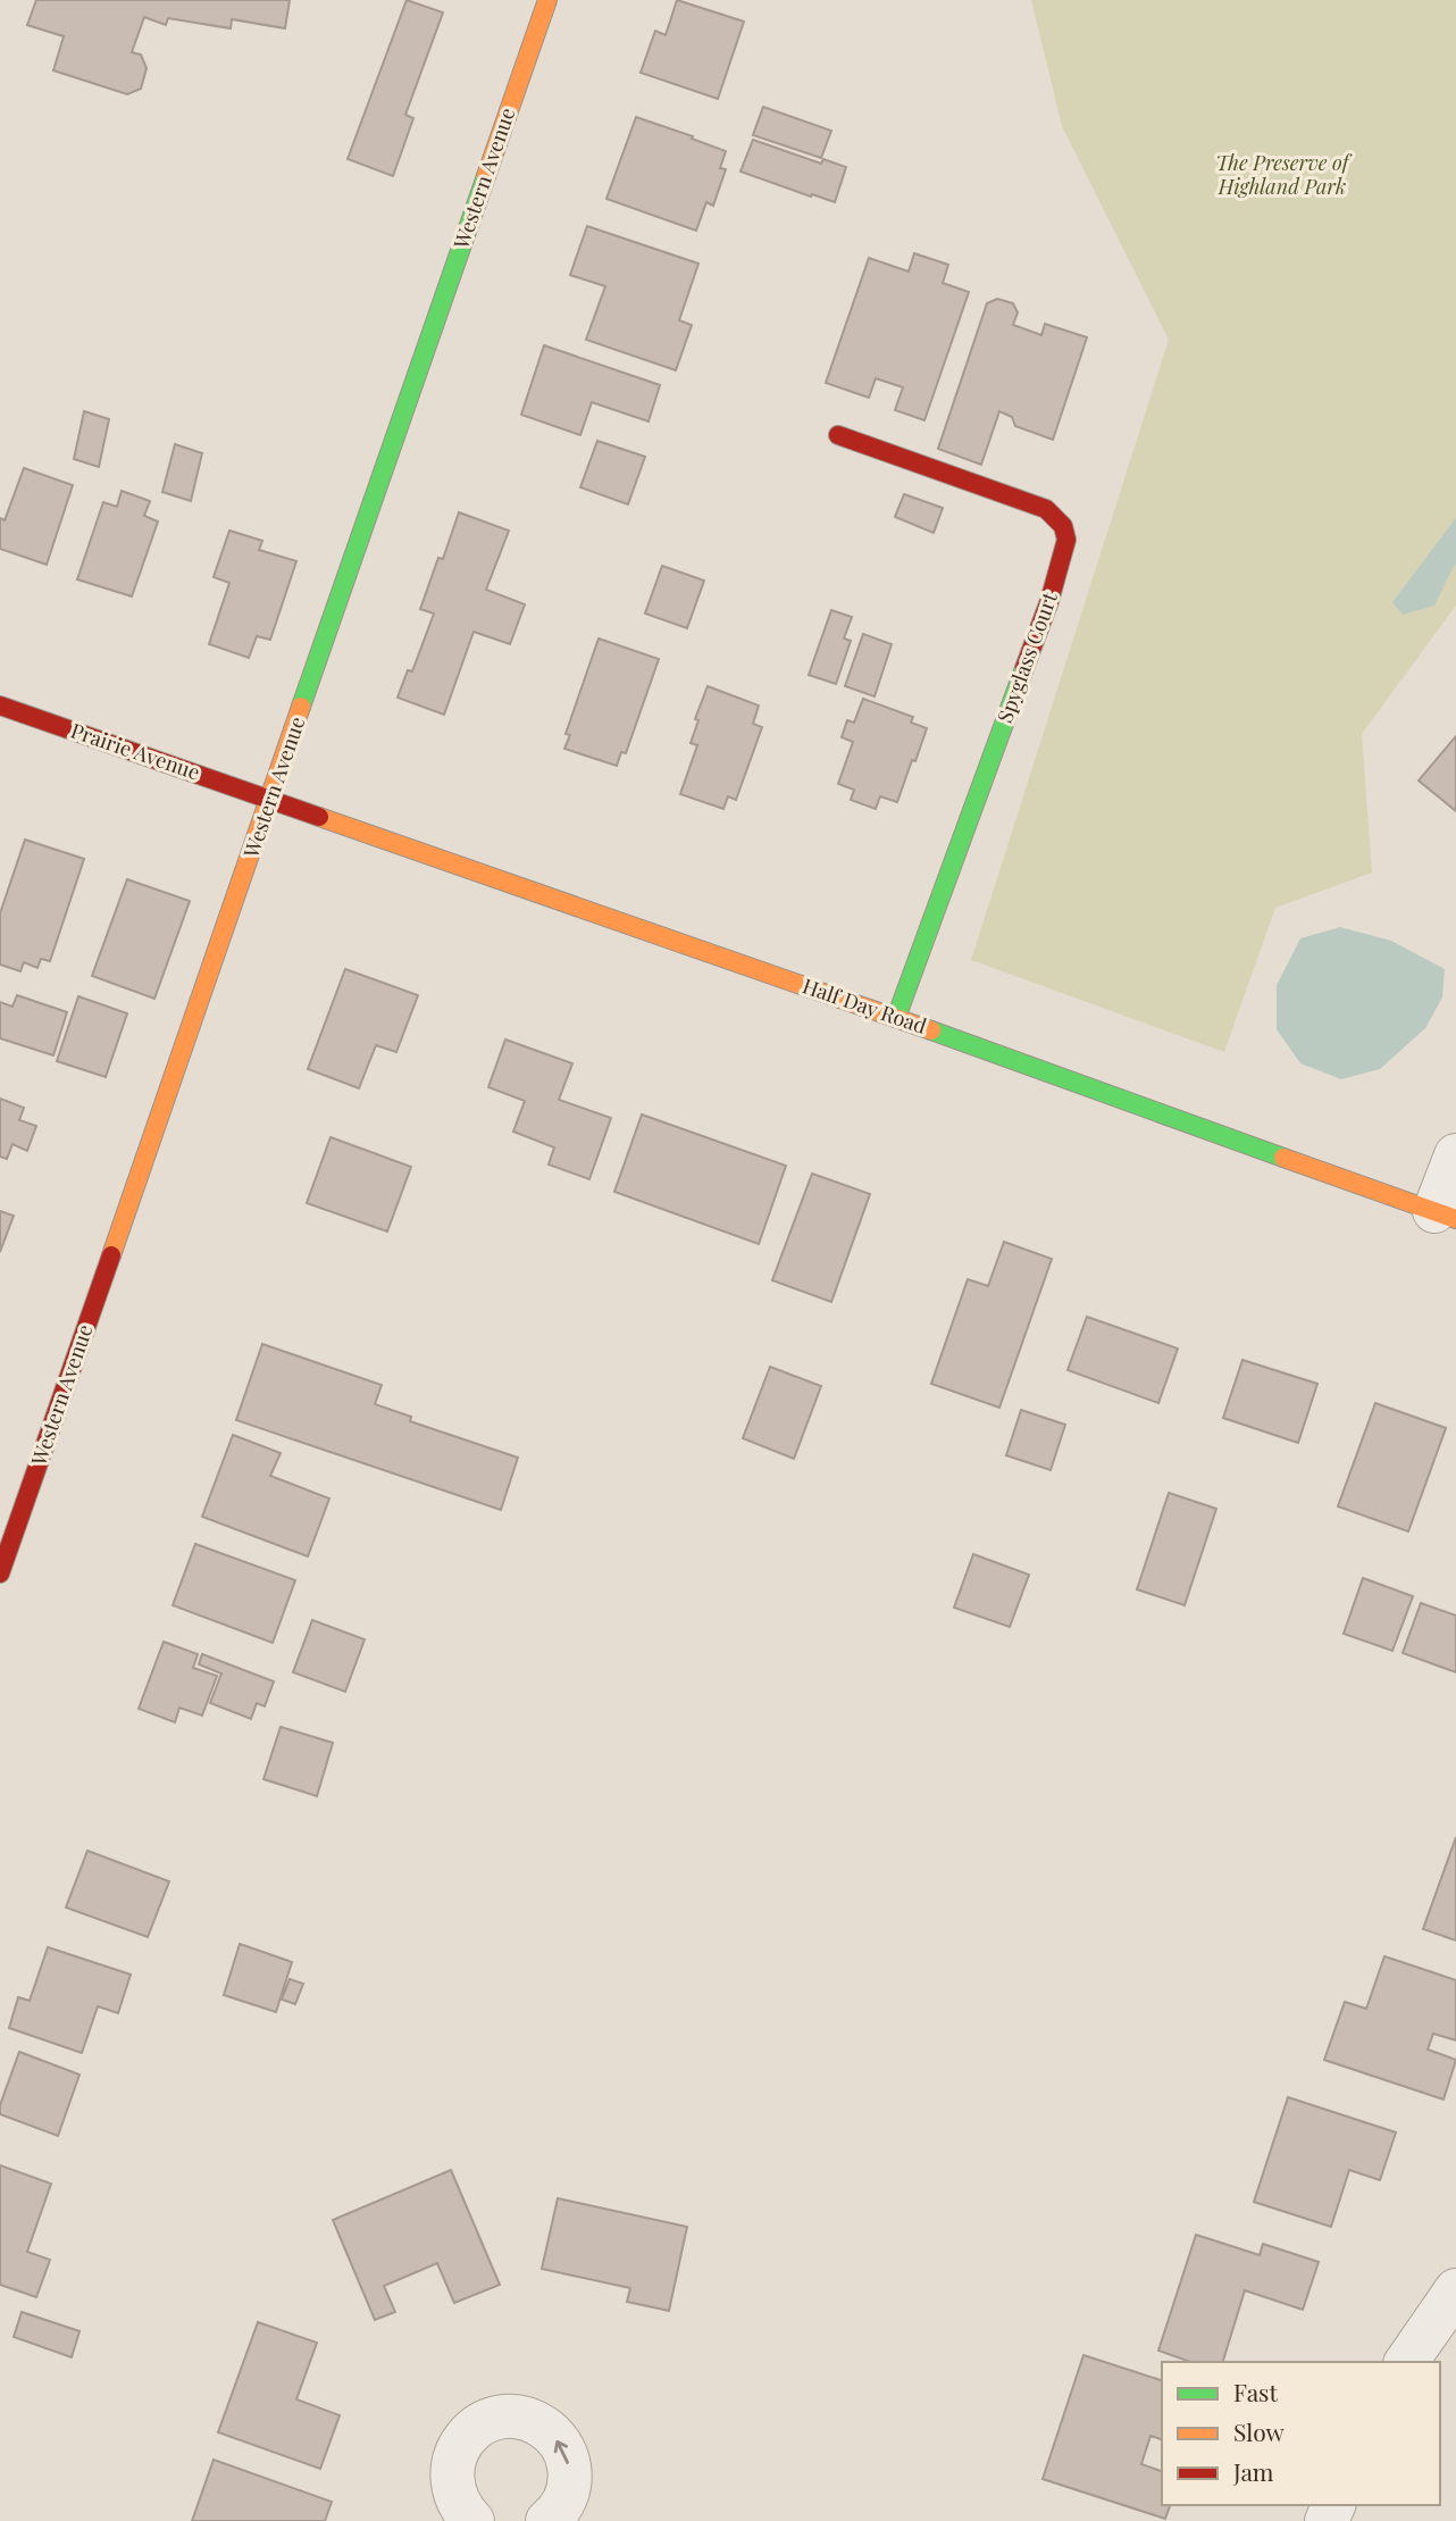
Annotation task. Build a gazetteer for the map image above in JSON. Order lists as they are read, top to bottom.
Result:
{
  "streets": {
    "street": [
      "Western Avenue",
      "Spyglass Court",
      "Prairie Avenue",
      "Half Day Road"
    ]
  },
  "crossings": [
    ["Western Avenue", "Prairie Avenue"],
    ["Western Avenue", "Half Day Road"],
    ["Spyglass Court", "Half Day Road"],
    ["Prairie Avenue", "Half Day Road"]
  ],
  "parks": ["The Preserve of Highland Park"],
  "legend": ["Fast", "Slow", "Jam"]
}
